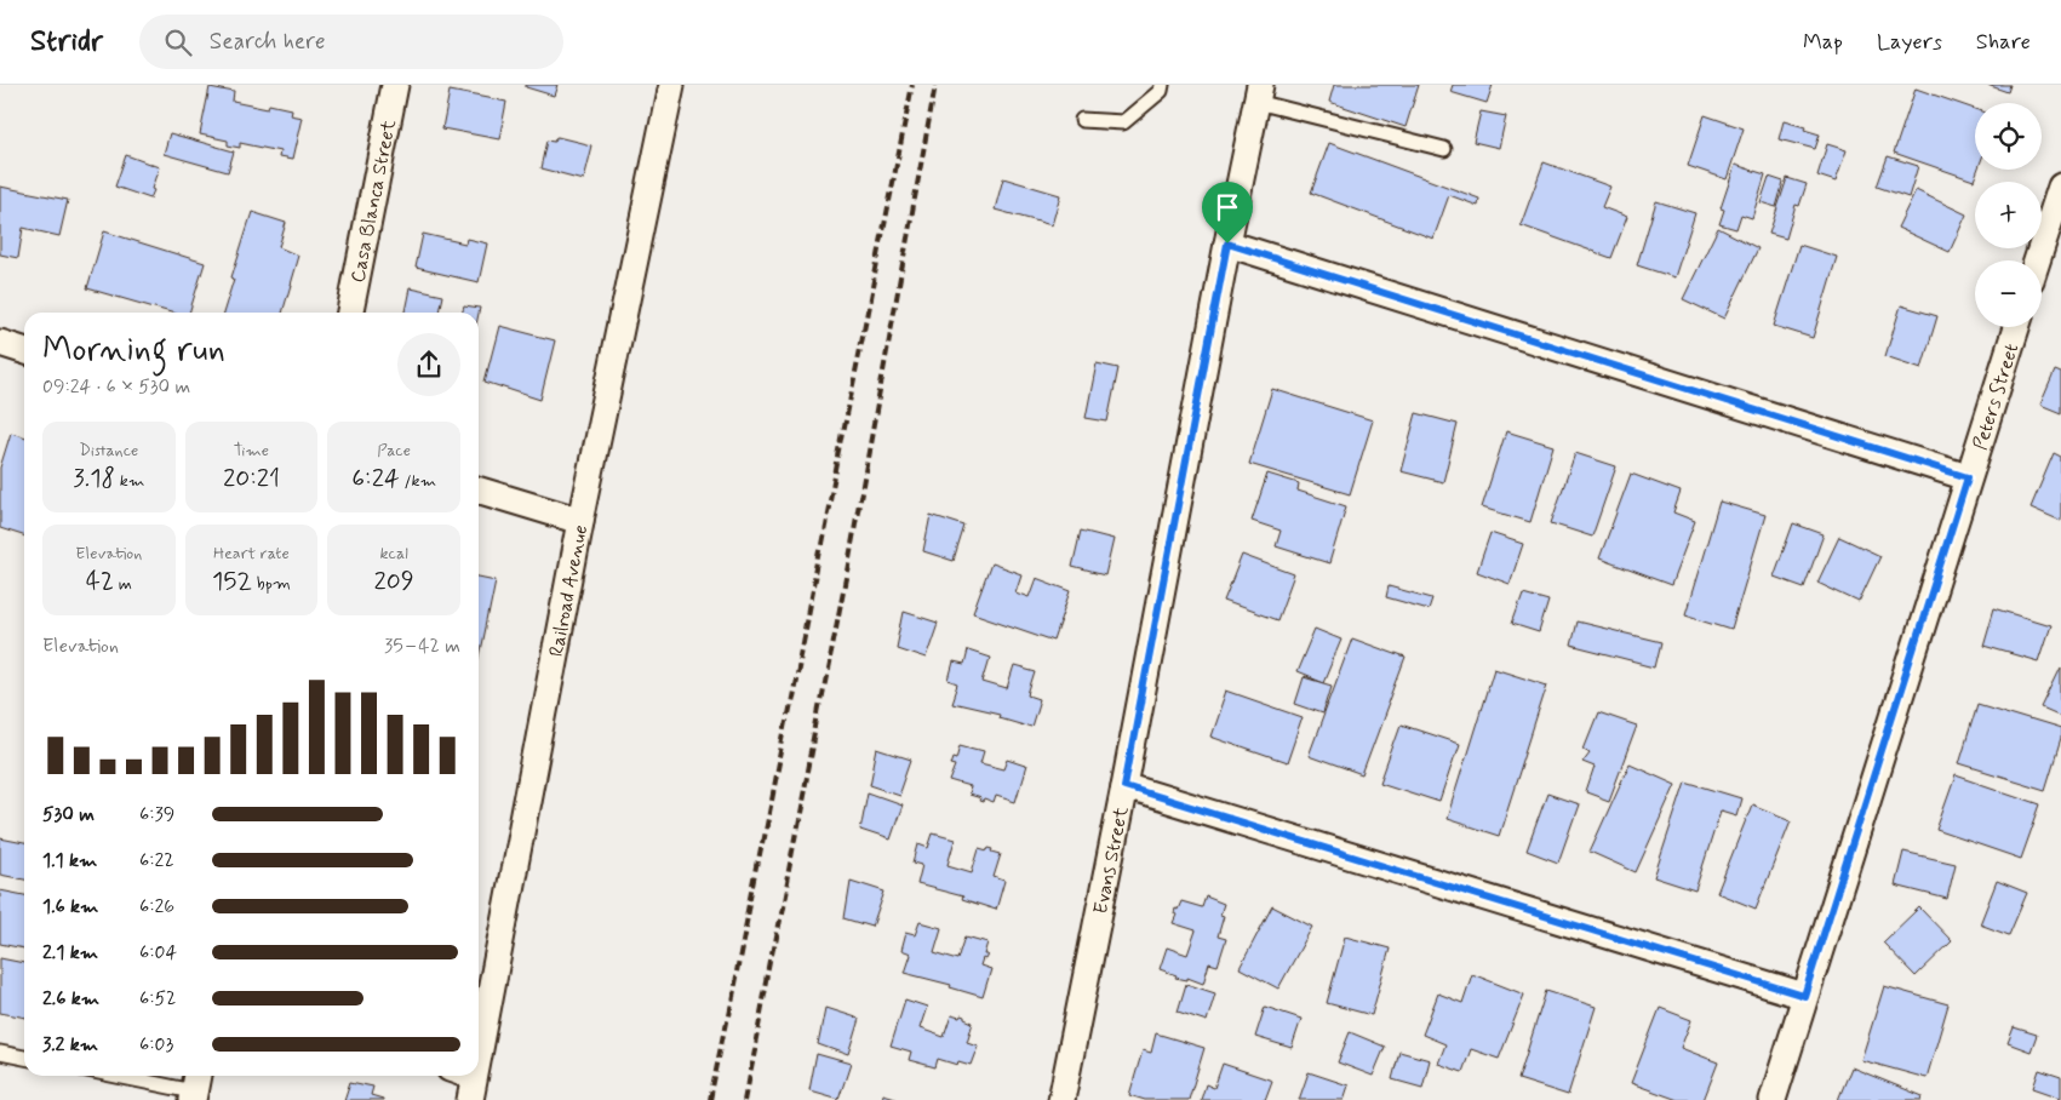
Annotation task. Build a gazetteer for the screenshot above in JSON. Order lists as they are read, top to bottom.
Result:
{
  "streets": {
    "street": [
      "Casa Blanca Street",
      "Peters Street",
      "Railroad Avenue",
      "Evans Street"
    ]
  },
  "page": {
    "header": "Stridr",
    "search": "Search here",
    "nav": ["Map", "Layers", "Share"],
    "map_buttons": ["+", "−"],
    "heading": ["Morning run", "09:24 · 6 × 530 m"],
    "stats": [
      ["Distance", "3.18 km"],
      ["Time", "20:21"],
      ["Pace", "6:24 /km"],
      ["Elevation", "42 m"],
      ["Heart rate", "152 bpm"],
      ["kcal", "209"]
    ],
    "chart": ["Elevation", "35–42 m"],
    "list": [
      {
        "name": "530 m",
        "note": "6:39"
      },
      {
        "name": "1.1 km",
        "note": "6:22"
      },
      {
        "name": "1.6 km",
        "note": "6:26"
      },
      {
        "name": "2.1 km",
        "note": "6:04"
      },
      {
        "name": "2.6 km",
        "note": "6:52"
      },
      {
        "name": "3.2 km",
        "note": "6:03"
      }
    ]
  }
}
